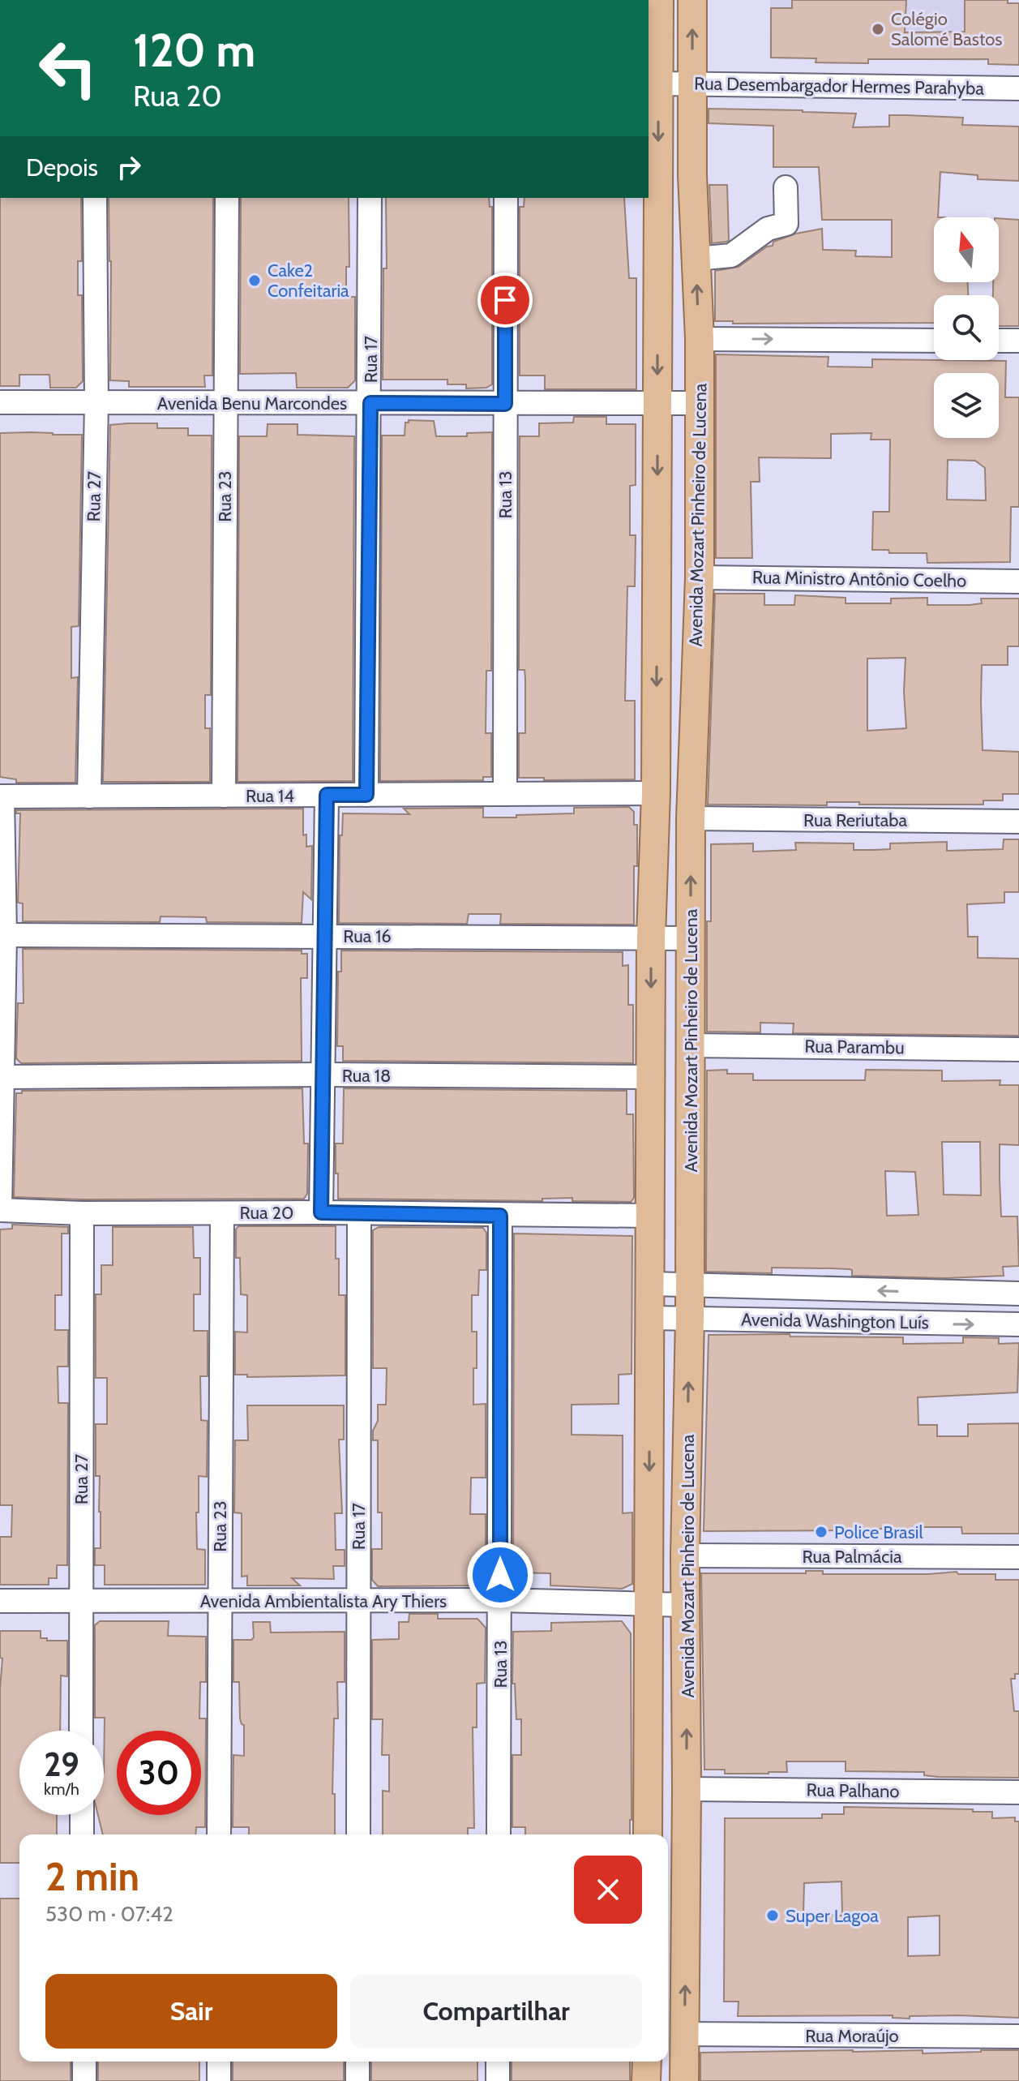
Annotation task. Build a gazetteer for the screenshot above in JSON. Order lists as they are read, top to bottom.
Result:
{
  "streets": {
    "main road": ["Avenida Mozart Pinheiro de Lucena"],
    "street": [
      "Rua Desembargador Hermes Parahyba",
      "Rua 17",
      "Avenida Benu Marcondes",
      "Rua 13",
      "Rua 27",
      "Rua 23",
      "Rua Ministro Antônio Coelho",
      "Rua 14",
      "Rua Reriutaba",
      "Rua 16",
      "Rua Parambu",
      "Rua 18",
      "Rua 20",
      "Avenida Washington Luís",
      "Rua Palmácia",
      "Avenida Ambientalista Ary Thiers",
      "Rua Palhano",
      "Rua Moraújo"
    ]
  },
  "crossings": [
    ["Rua Desembargador Hermes Parahyba", "Avenida Mozart Pinheiro de Lucena"],
    ["Rua 17", "Avenida Benu Marcondes"],
    ["Rua 17", "Rua 14"],
    ["Rua 17", "Rua 20"],
    ["Rua 17", "Avenida Ambientalista Ary Thiers"],
    ["Avenida Benu Marcondes", "Rua 13"],
    ["Avenida Benu Marcondes", "Rua 27"],
    ["Avenida Benu Marcondes", "Rua 23"],
    ["Avenida Benu Marcondes", "Avenida Mozart Pinheiro de Lucena"],
    ["Rua 13", "Rua 14"],
    ["Rua 13", "Rua 20"],
    ["Rua 13", "Avenida Ambientalista Ary Thiers"],
    ["Rua 27", "Rua 14"],
    ["Rua 27", "Rua 20"],
    ["Rua 27", "Avenida Ambientalista Ary Thiers"],
    ["Rua 23", "Rua 14"],
    ["Rua 23", "Rua 20"],
    ["Rua 23", "Avenida Ambientalista Ary Thiers"],
    ["Avenida Mozart Pinheiro de Lucena", "Rua Ministro Antônio Coelho"],
    ["Avenida Mozart Pinheiro de Lucena", "Rua Reriutaba"],
    ["Avenida Mozart Pinheiro de Lucena", "Rua 16"],
    ["Avenida Mozart Pinheiro de Lucena", "Rua Parambu"],
    ["Avenida Mozart Pinheiro de Lucena", "Avenida Washington Luís"],
    ["Avenida Mozart Pinheiro de Lucena", "Rua Palmácia"],
    ["Avenida Mozart Pinheiro de Lucena", "Avenida Ambientalista Ary Thiers"],
    ["Avenida Mozart Pinheiro de Lucena", "Rua Palhano"],
    ["Avenida Mozart Pinheiro de Lucena", "Rua Moraújo"]
  ],
  "places": [
    "Colégio Salomé Bastos",
    "Cake2 Confeitaria",
    "Police Brasil",
    "Super Lagoa"
  ],
  "north": "top",
  "page": {
    "turn": ["120 m", "Rua 20"],
    "then": "Depois",
    "speed": "29 km/h",
    "limit": "30",
    "heading": ["2 min", "530 m · 07:42"],
    "buttons": ["Sair", "Compartilhar"]
  }
}
